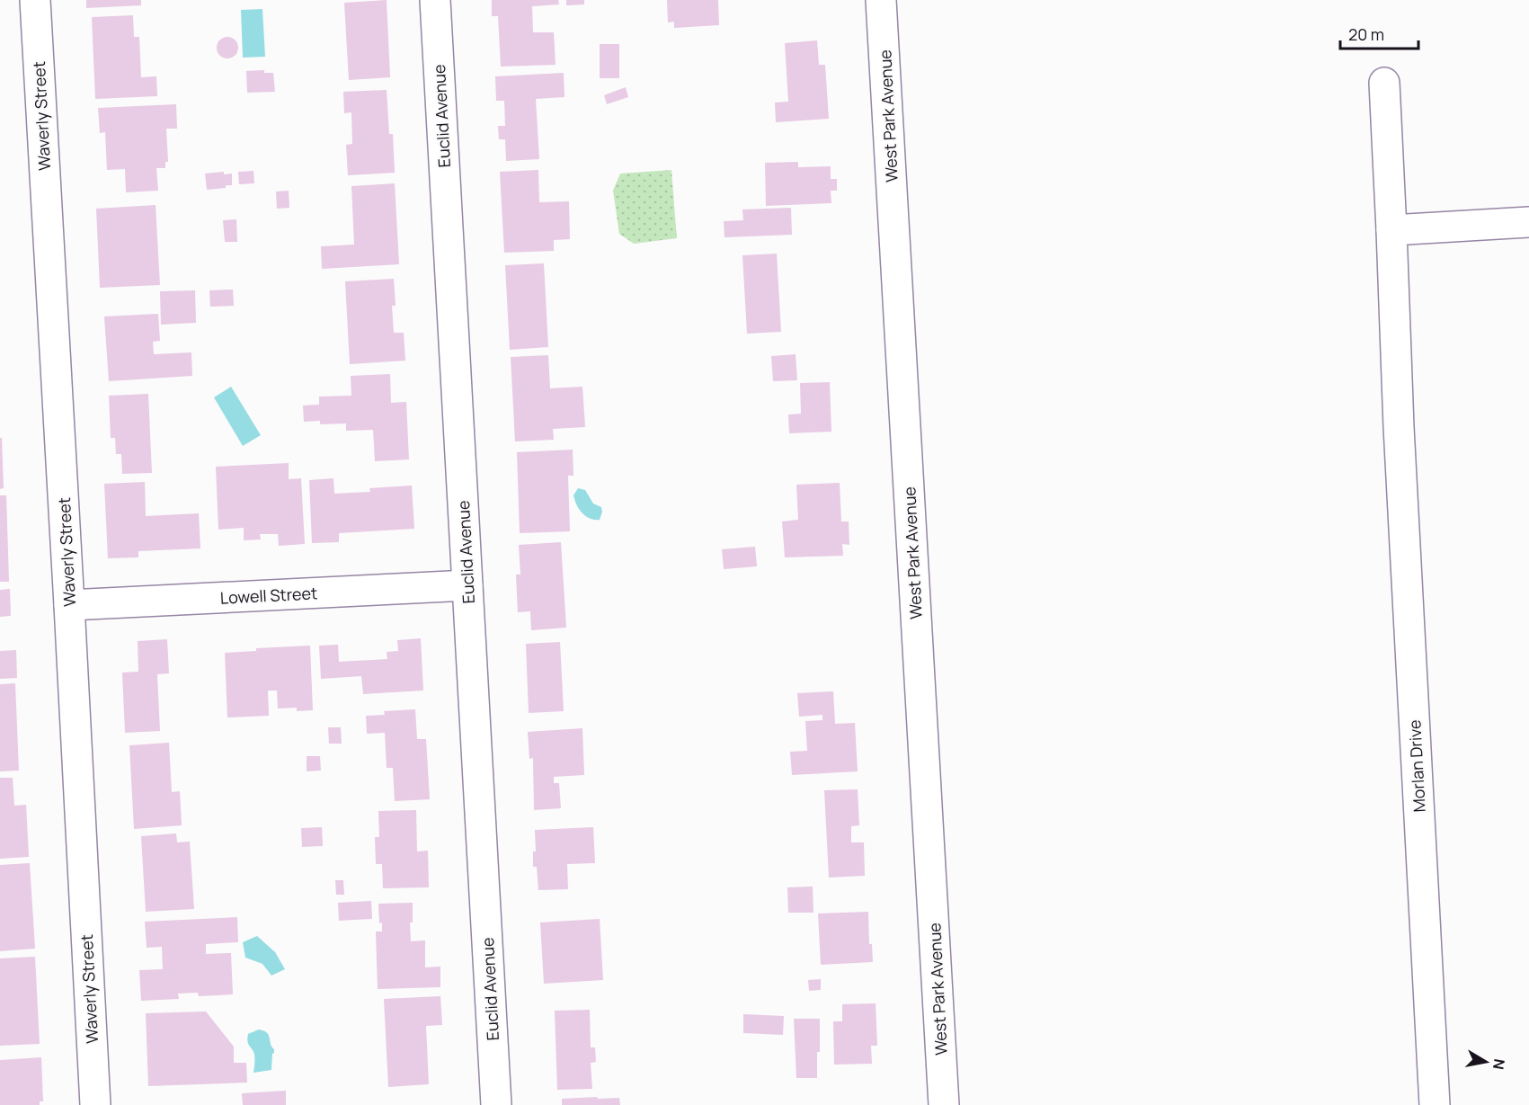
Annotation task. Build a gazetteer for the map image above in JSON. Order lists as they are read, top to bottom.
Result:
{
  "streets": {
    "street": [
      "Waverly Street",
      "Euclid Avenue",
      "West Park Avenue",
      "Lowell Street",
      "Morlan Drive"
    ]
  },
  "crossings": [
    ["Waverly Street", "Lowell Street"],
    ["Euclid Avenue", "Lowell Street"]
  ],
  "scale_bar": "20 m",
  "north": "right"
}
